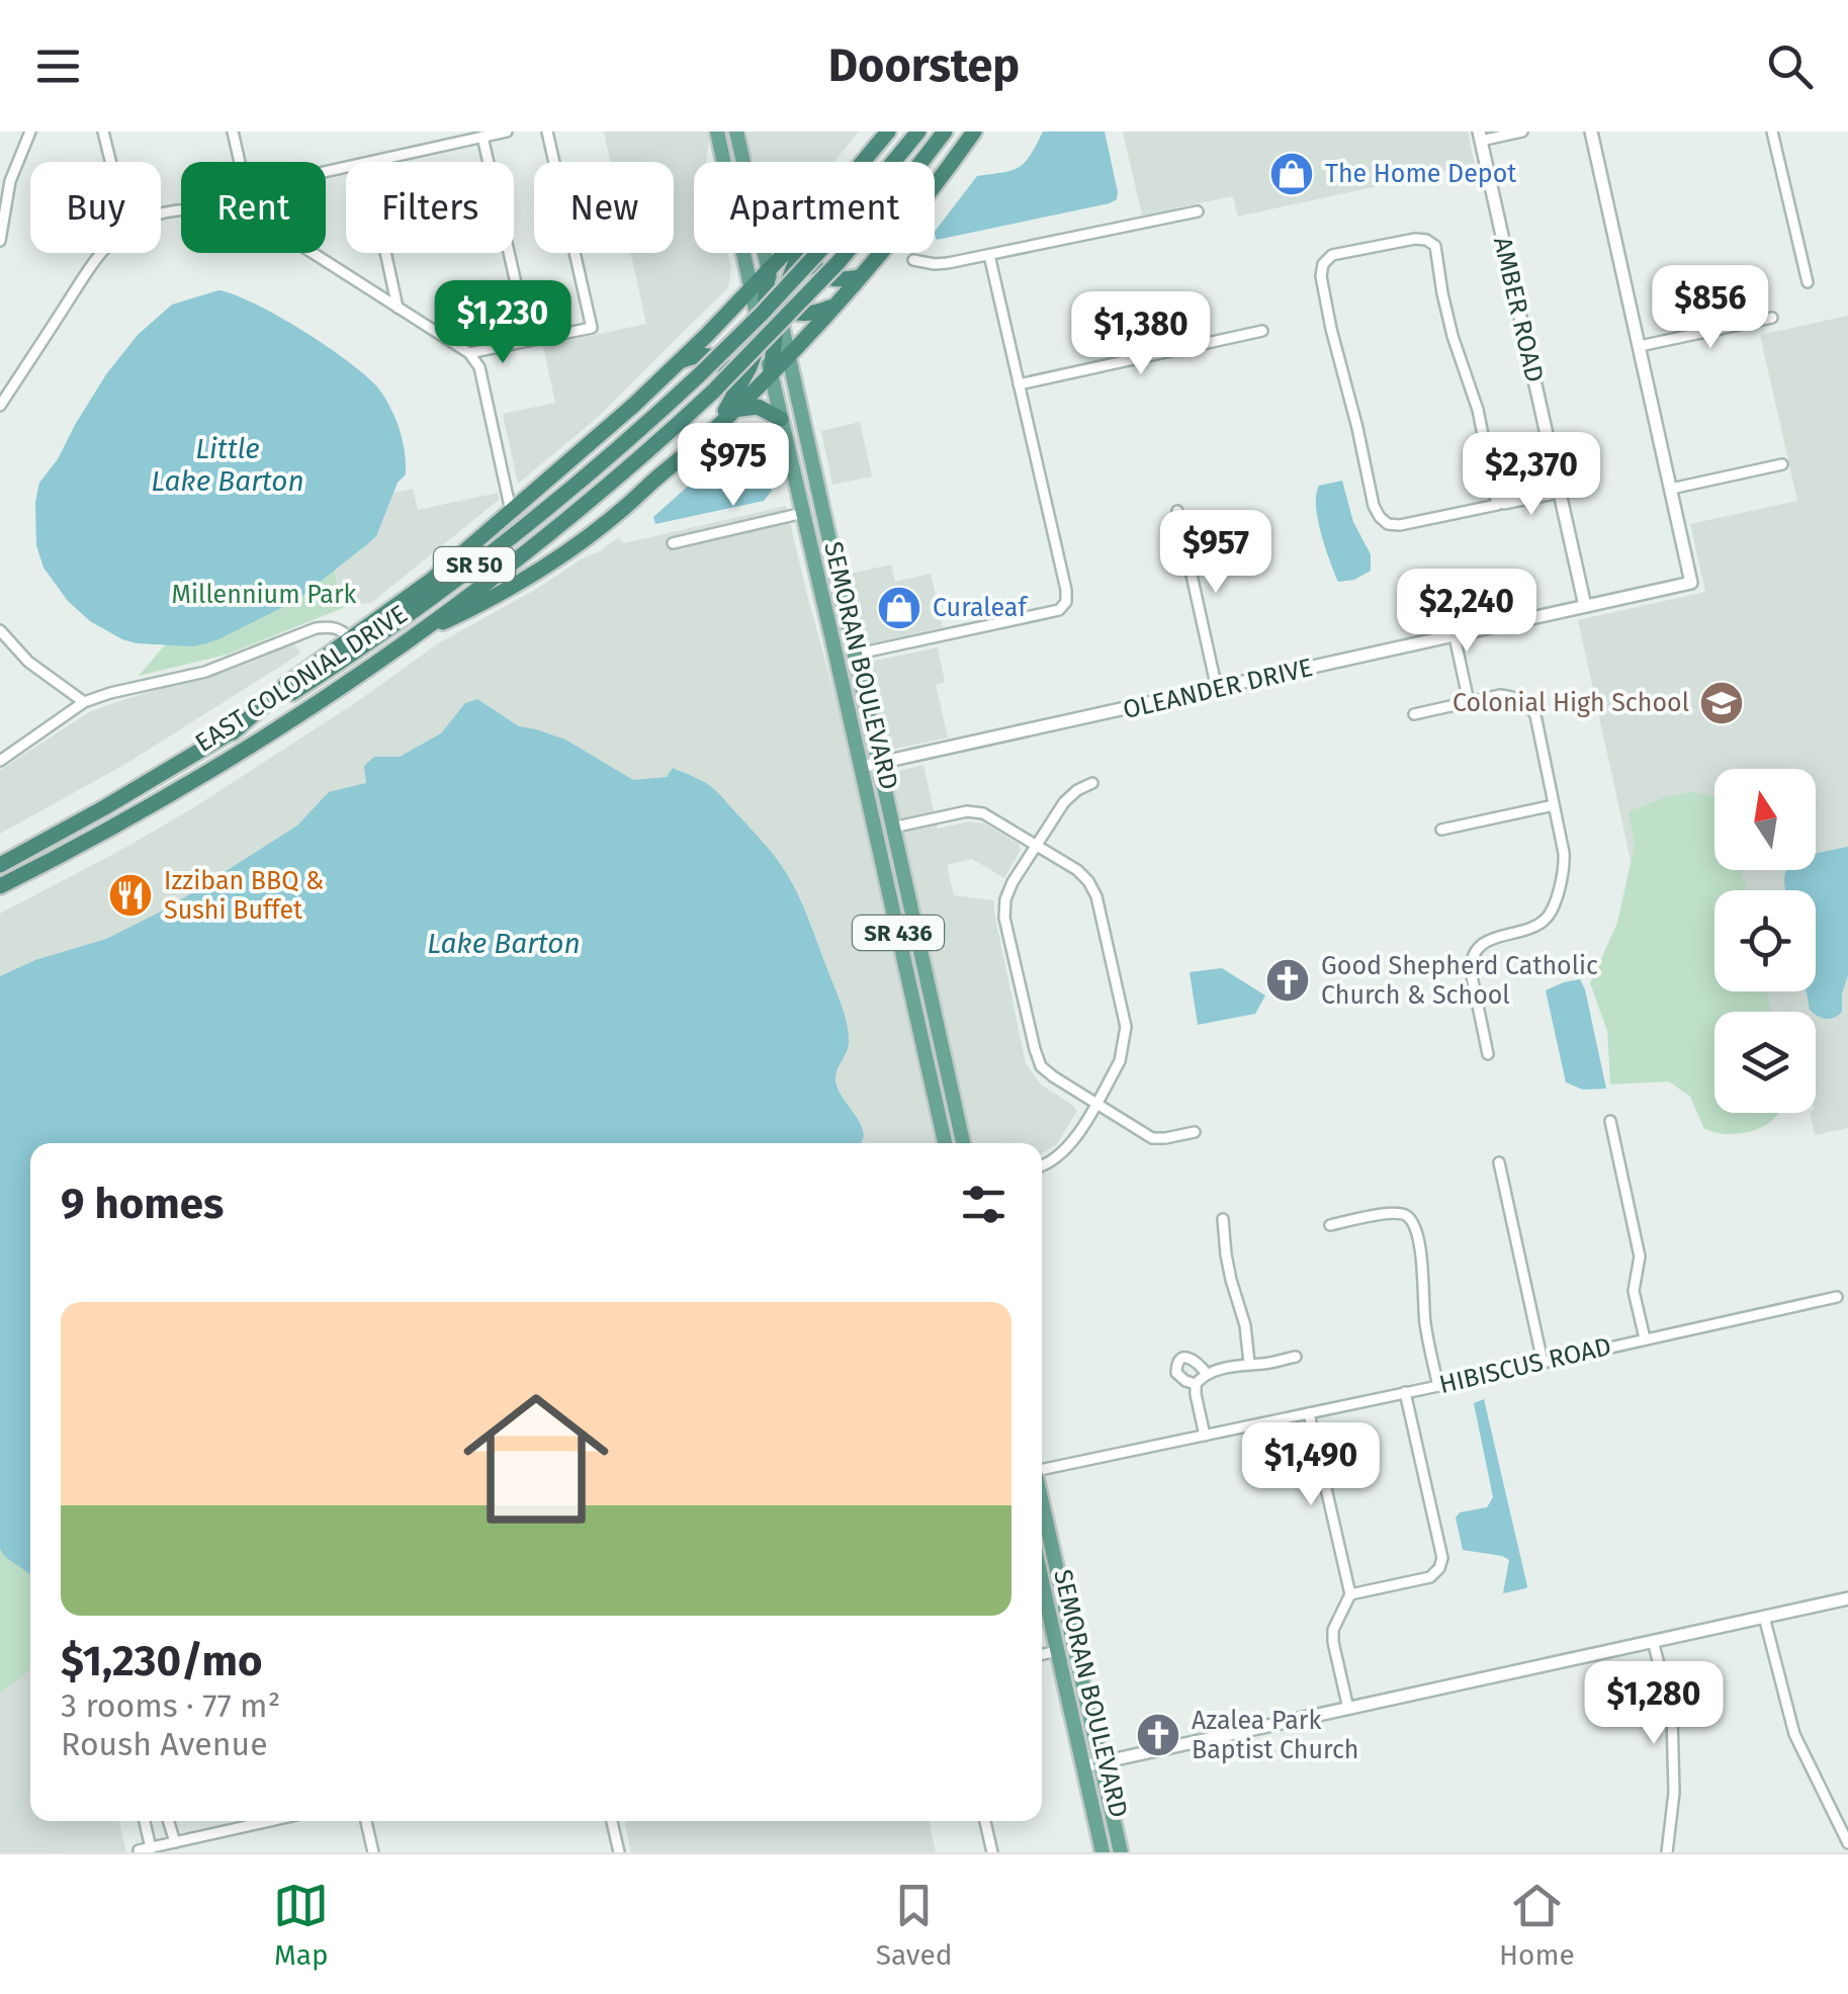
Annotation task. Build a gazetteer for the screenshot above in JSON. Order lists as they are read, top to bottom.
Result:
{
  "streets": {
    "highway": ["SR 50", "EAST COLONIAL DRIVE"],
    "main road": ["SEMORAN BOULEVARD", "SR 436"],
    "street": ["AMBER ROAD", "OLEANDER DRIVE", "HIBISCUS ROAD"]
  },
  "crossings": [
    ["AMBER ROAD", "OLEANDER DRIVE"],
    ["SEMORAN BOULEVARD", "OLEANDER DRIVE"]
  ],
  "water": ["Little Lake Barton", "Lake Barton"],
  "parks": ["Millennium Park"],
  "places": {
    "shop": ["The Home Depot", "Curaleaf"],
    "school or university": ["Colonial High School"],
    "restaurant": ["Izziban BBQ & Sushi Buffet"],
    "church": ["Good Shepherd Catholic Church & School", "Azalea Park Baptist Church"]
  },
  "north": "top",
  "page": {
    "header": "Doorstep",
    "chip": [
      "Buy",
      "Rent",
      "Filters",
      "New",
      "Apartment"
    ],
    "price": [
      "$856",
      "$1,230",
      "$1,380",
      "$975",
      "$2,370",
      "$957",
      "$2,240",
      "$1,490",
      "$1,280"
    ],
    "heading": "9 homes",
    "list": [
      {
        "name": "$1,230/mo",
        "note": "3 rooms · 77 m² · Roush Avenue"
      }
    ],
    "tabs": ["Map", "Saved", "Home"]
  }
}
